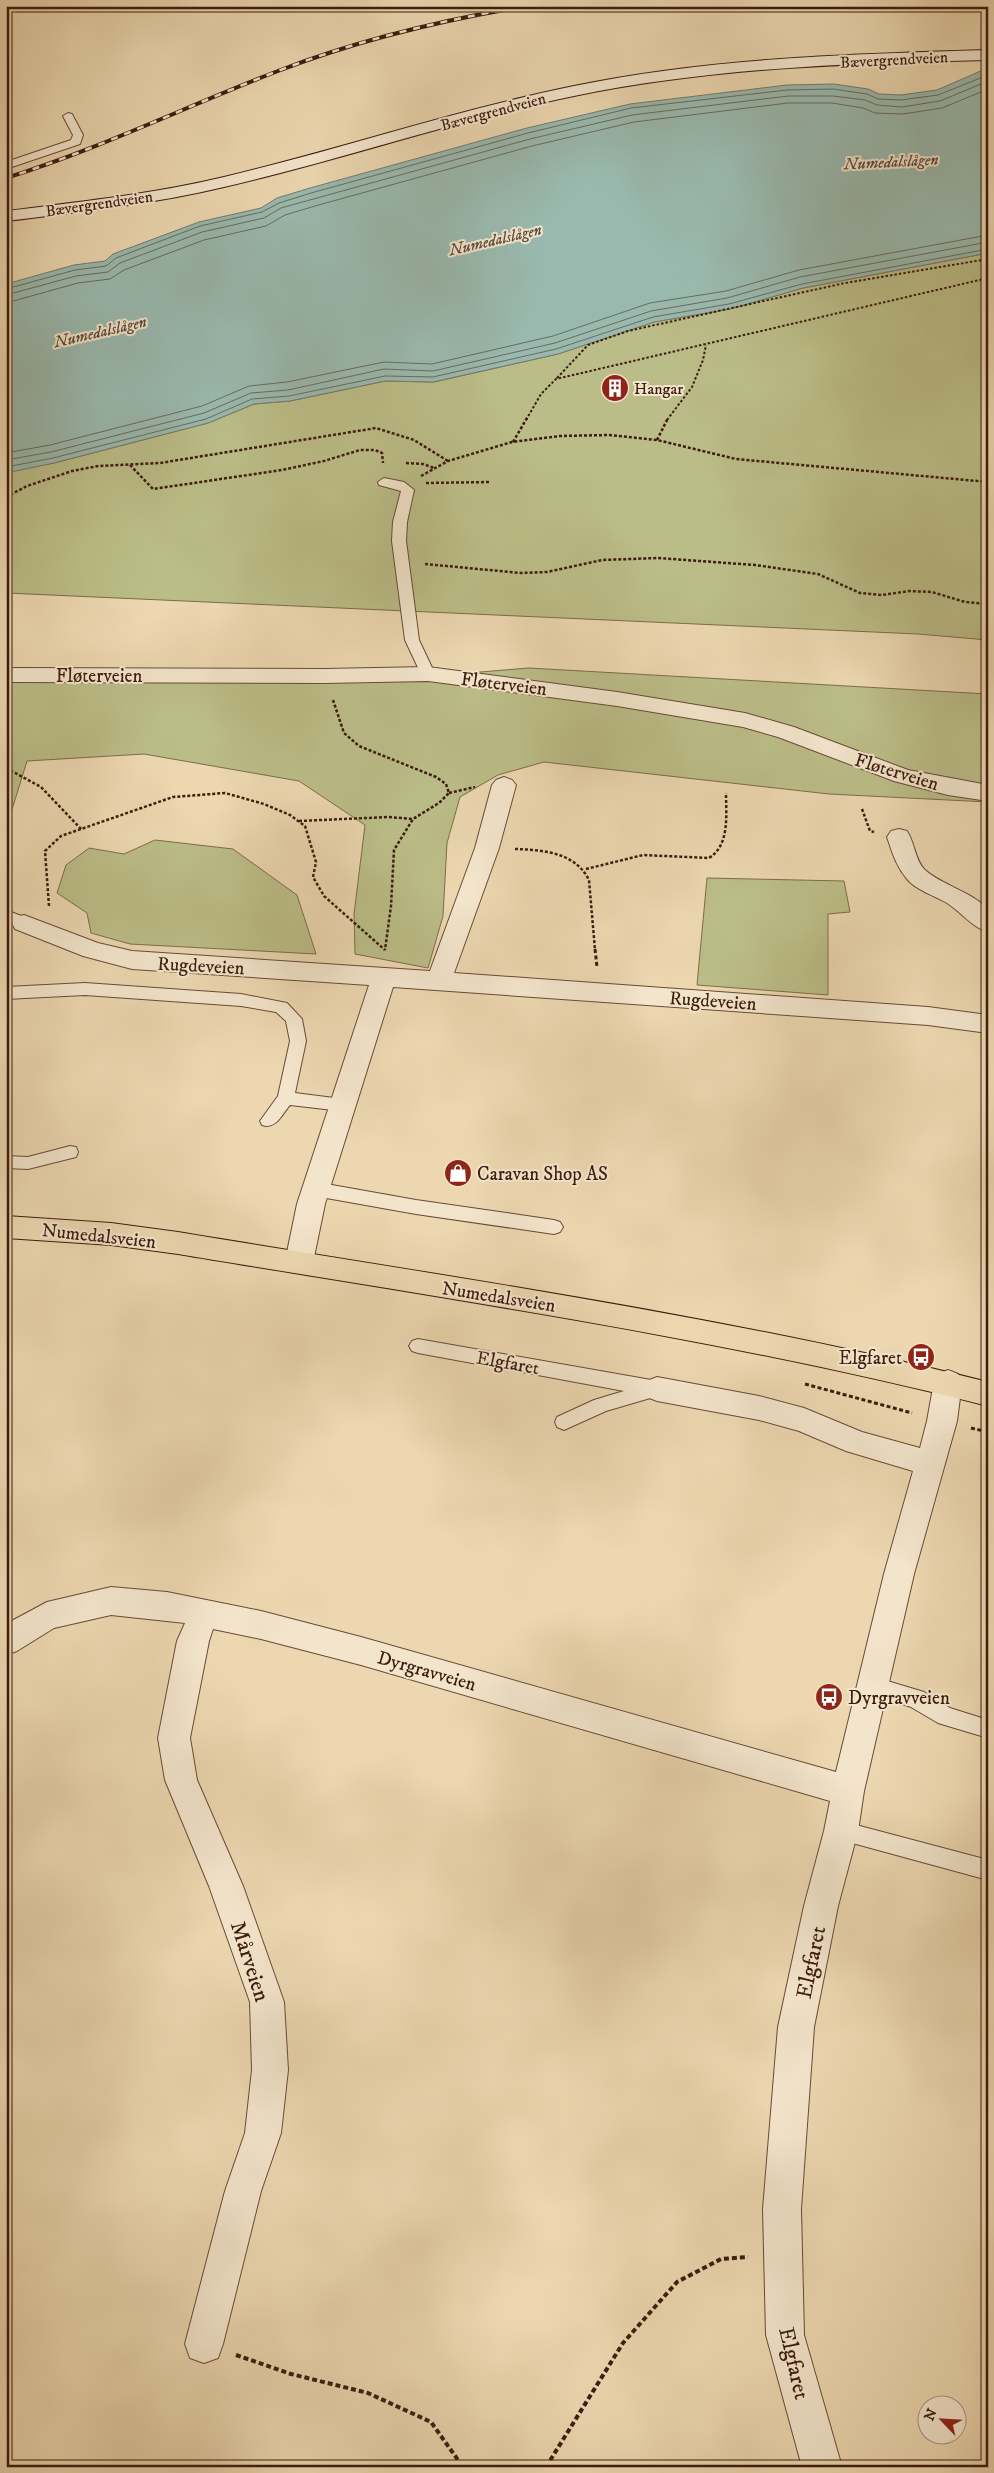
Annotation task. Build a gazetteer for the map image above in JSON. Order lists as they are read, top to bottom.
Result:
{
  "streets": {
    "main road": ["Numedalsveien"],
    "street": [
      "Bævergrendveien",
      "Fløterveien",
      "Rugdeveien",
      "Elgfaret",
      "Dyrgravveien",
      "Mårveien"
    ]
  },
  "crossings": [
    ["Numedalsveien", "Elgfaret"],
    ["Elgfaret", "Dyrgravveien"],
    ["Dyrgravveien", "Mårveien"]
  ],
  "water": ["Numedalslågen"],
  "places": {
    "building": ["Hangar"],
    "shop": ["Caravan Shop AS"],
    "bus stop": ["Elgfaret", "Dyrgravveien"]
  },
  "north": "top left"
}
